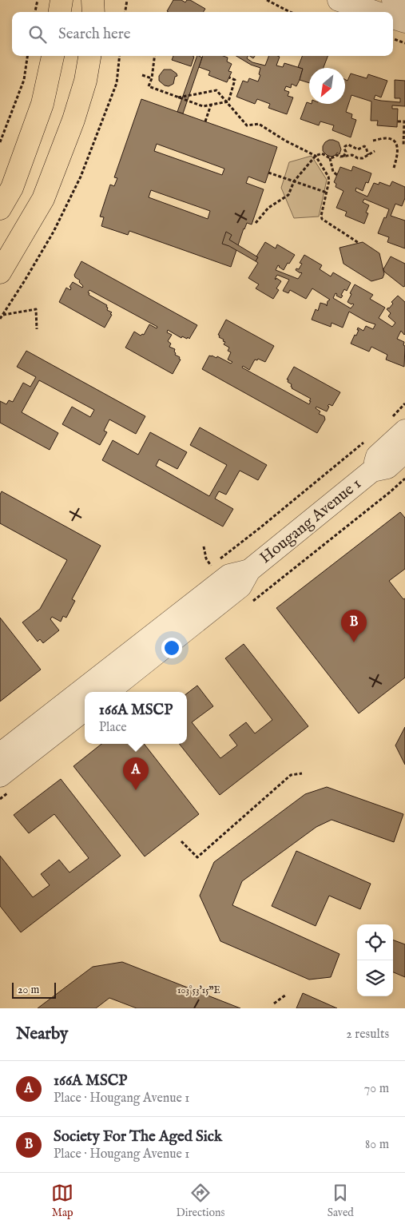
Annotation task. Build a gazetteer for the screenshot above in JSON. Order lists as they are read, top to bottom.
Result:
{
  "streets": {
    "street": ["Hougang Avenue 1"]
  },
  "scale_bar": "20 m",
  "north": "bottom left",
  "page": {
    "search": "Search here",
    "pins": ["B", "A"],
    "popup": ["166A MSCP", "Place"],
    "scale": "20 m",
    "heading": ["Nearby", "2 results"],
    "list": [
      {
        "mark": "A",
        "name": "166A MSCP",
        "note": "Place · Hougang Avenue 1",
        "value": "70 m"
      },
      {
        "mark": "B",
        "name": "Society For The Aged Sick",
        "note": "Place · Hougang Avenue 1",
        "value": "80 m"
      }
    ],
    "nav": ["Map", "Directions", "Saved"]
  },
  "coordinates": ["103°53'15\"E"]
}
